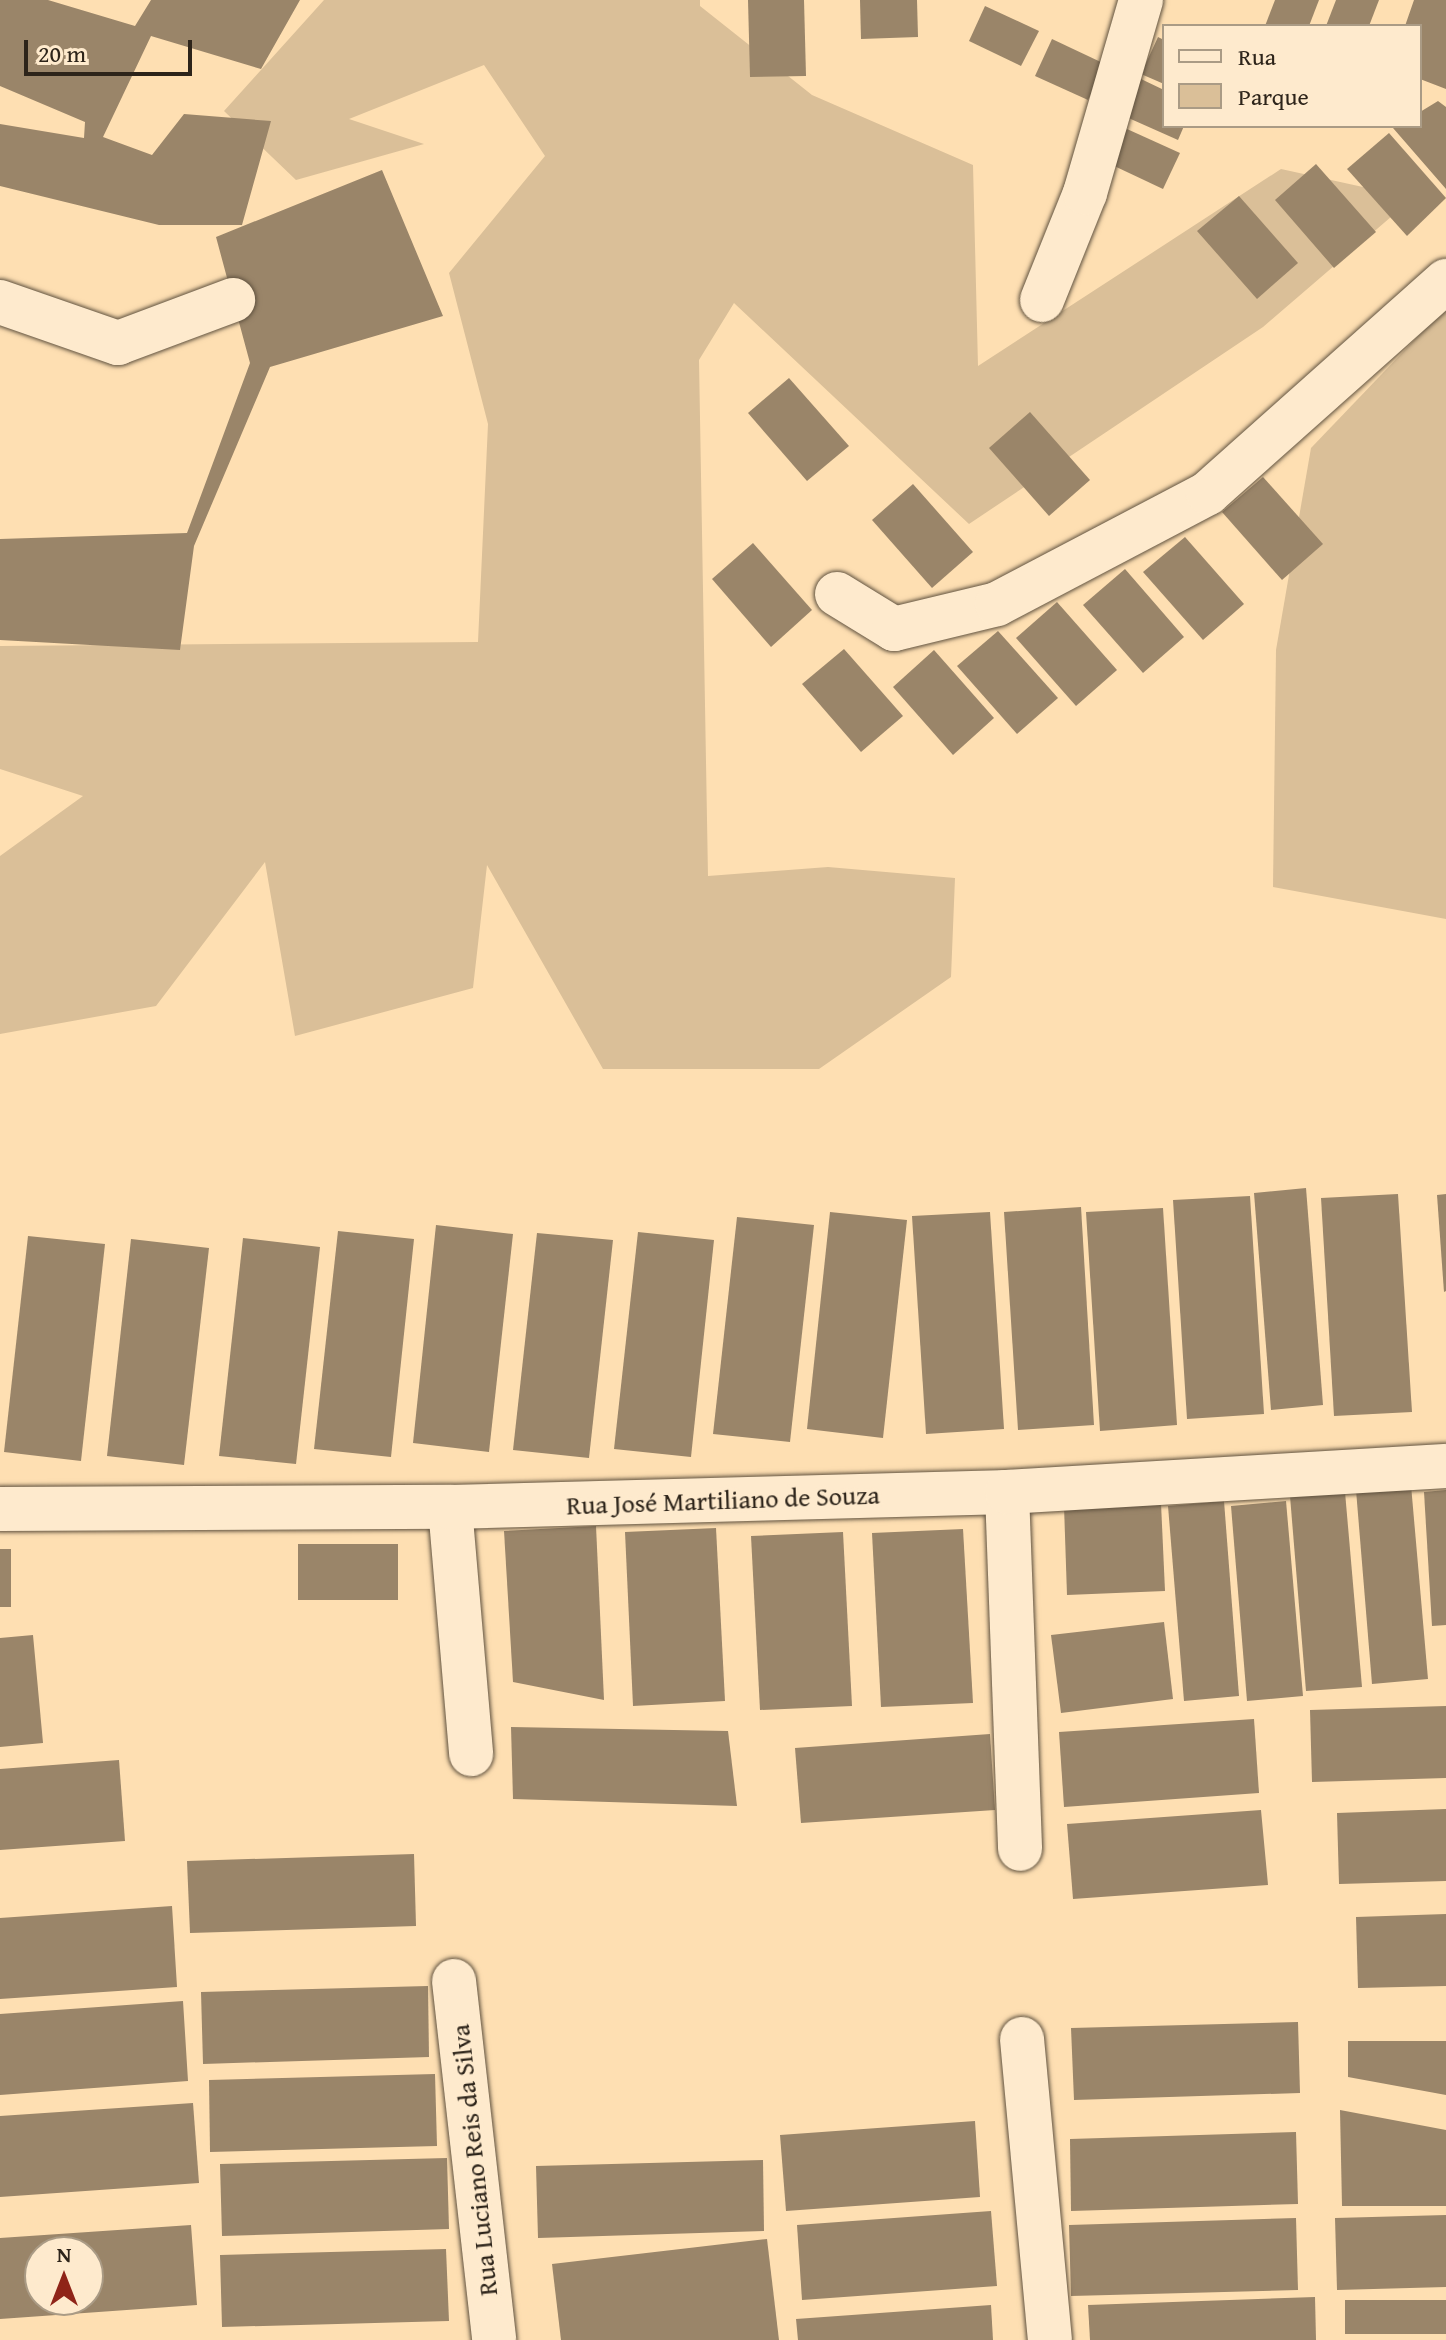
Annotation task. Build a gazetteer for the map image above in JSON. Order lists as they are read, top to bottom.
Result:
{
  "streets": {
    "street": ["Rua José Martiliano de Souza", "Rua Luciano Reis da Silva"]
  },
  "legend": ["Rua", "Parque"],
  "scale_bar": "20 m",
  "north": "top"
}
